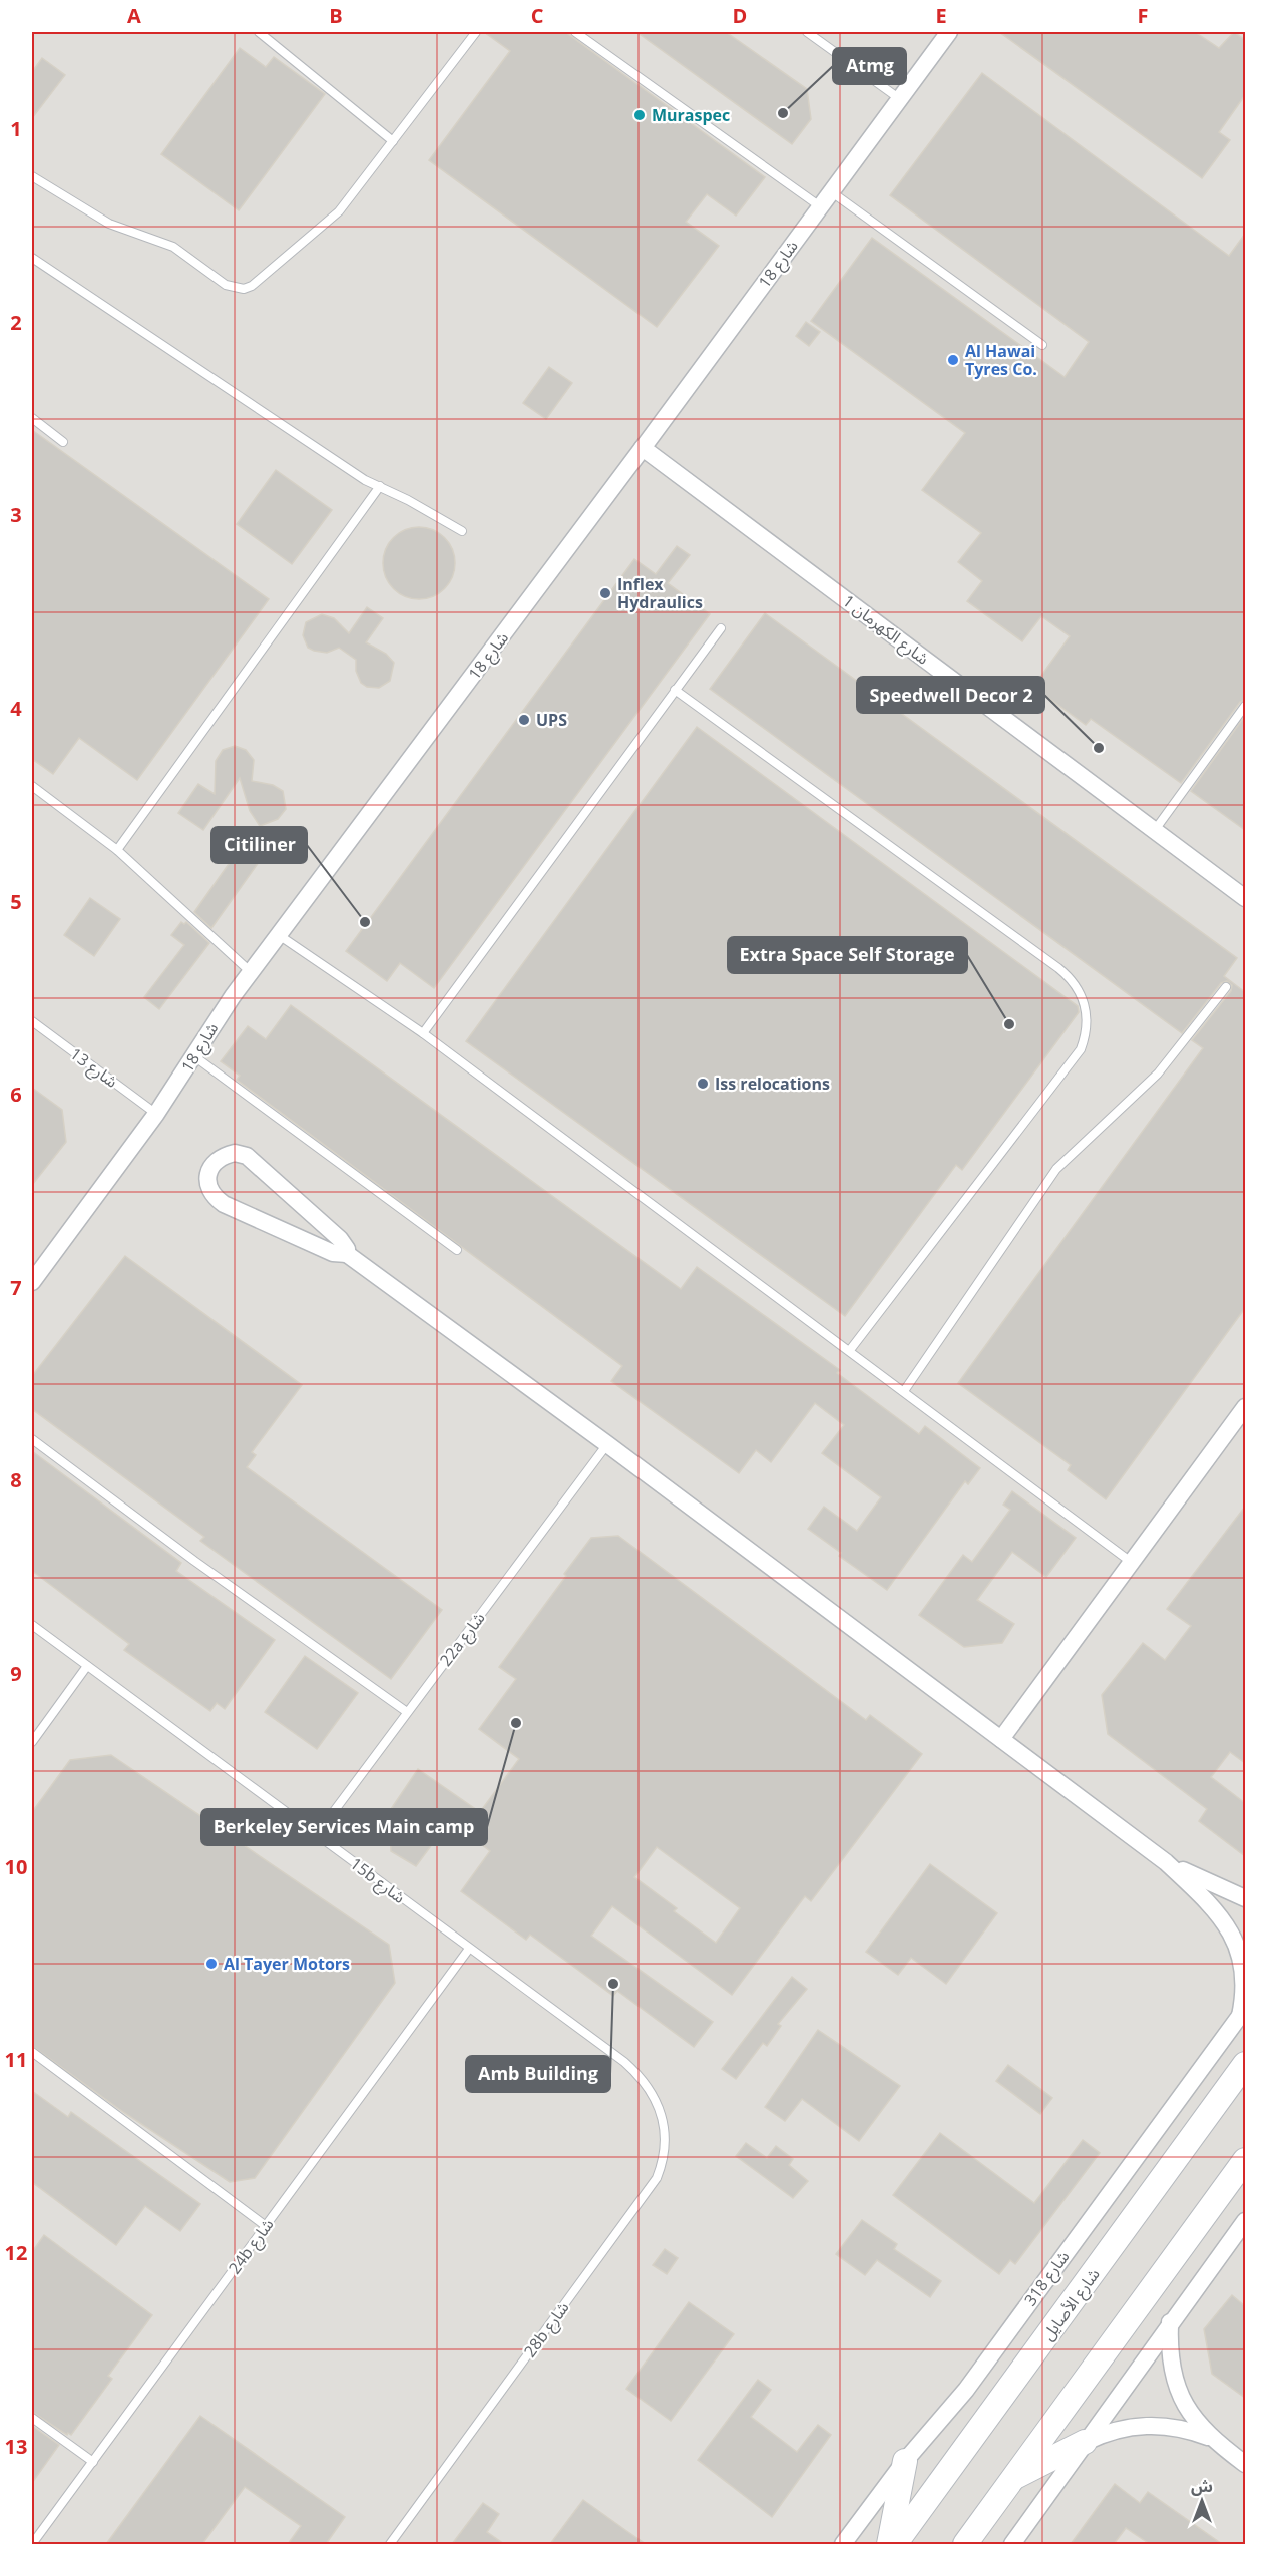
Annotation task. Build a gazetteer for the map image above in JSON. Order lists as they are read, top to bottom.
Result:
{
  "streets": {
    "main road": ["شارع الأصايل"],
    "street": ["شارع 18", "شارع الكهرمان 1", "شارع 318"],
    "lane": [
      "شارع 13",
      "22a شارع",
      "15b شارع",
      "24b شارع",
      "28b شارع"
    ]
  },
  "crossings": [
    ["شارع 18", "شارع الكهرمان 1"],
    ["شارع 18", "شارع 13"],
    ["22a شارع", "15b شارع"],
    ["15b شارع", "24b شارع"],
    ["15b شارع", "28b شارع"]
  ],
  "places": [
    "Atmg",
    "Muraspec",
    "Al Hawai Tyres Co.",
    "Inflex Hydraulics",
    "UPS",
    "Speedwell Decor 2",
    "Citiliner",
    "Extra Space Self Storage",
    "Iss relocations",
    "Berkeley Services Main camp",
    "Al Tayer Motors",
    "Amb Building"
  ],
  "north": "top",
  "grid": {
    "columns": [
      "A",
      "B",
      "C",
      "D",
      "E",
      "F"
    ],
    "rows": [
      "1",
      "2",
      "3",
      "4",
      "5",
      "6",
      "7",
      "8",
      "9",
      "10",
      "11",
      "12",
      "13"
    ]
  }
}
